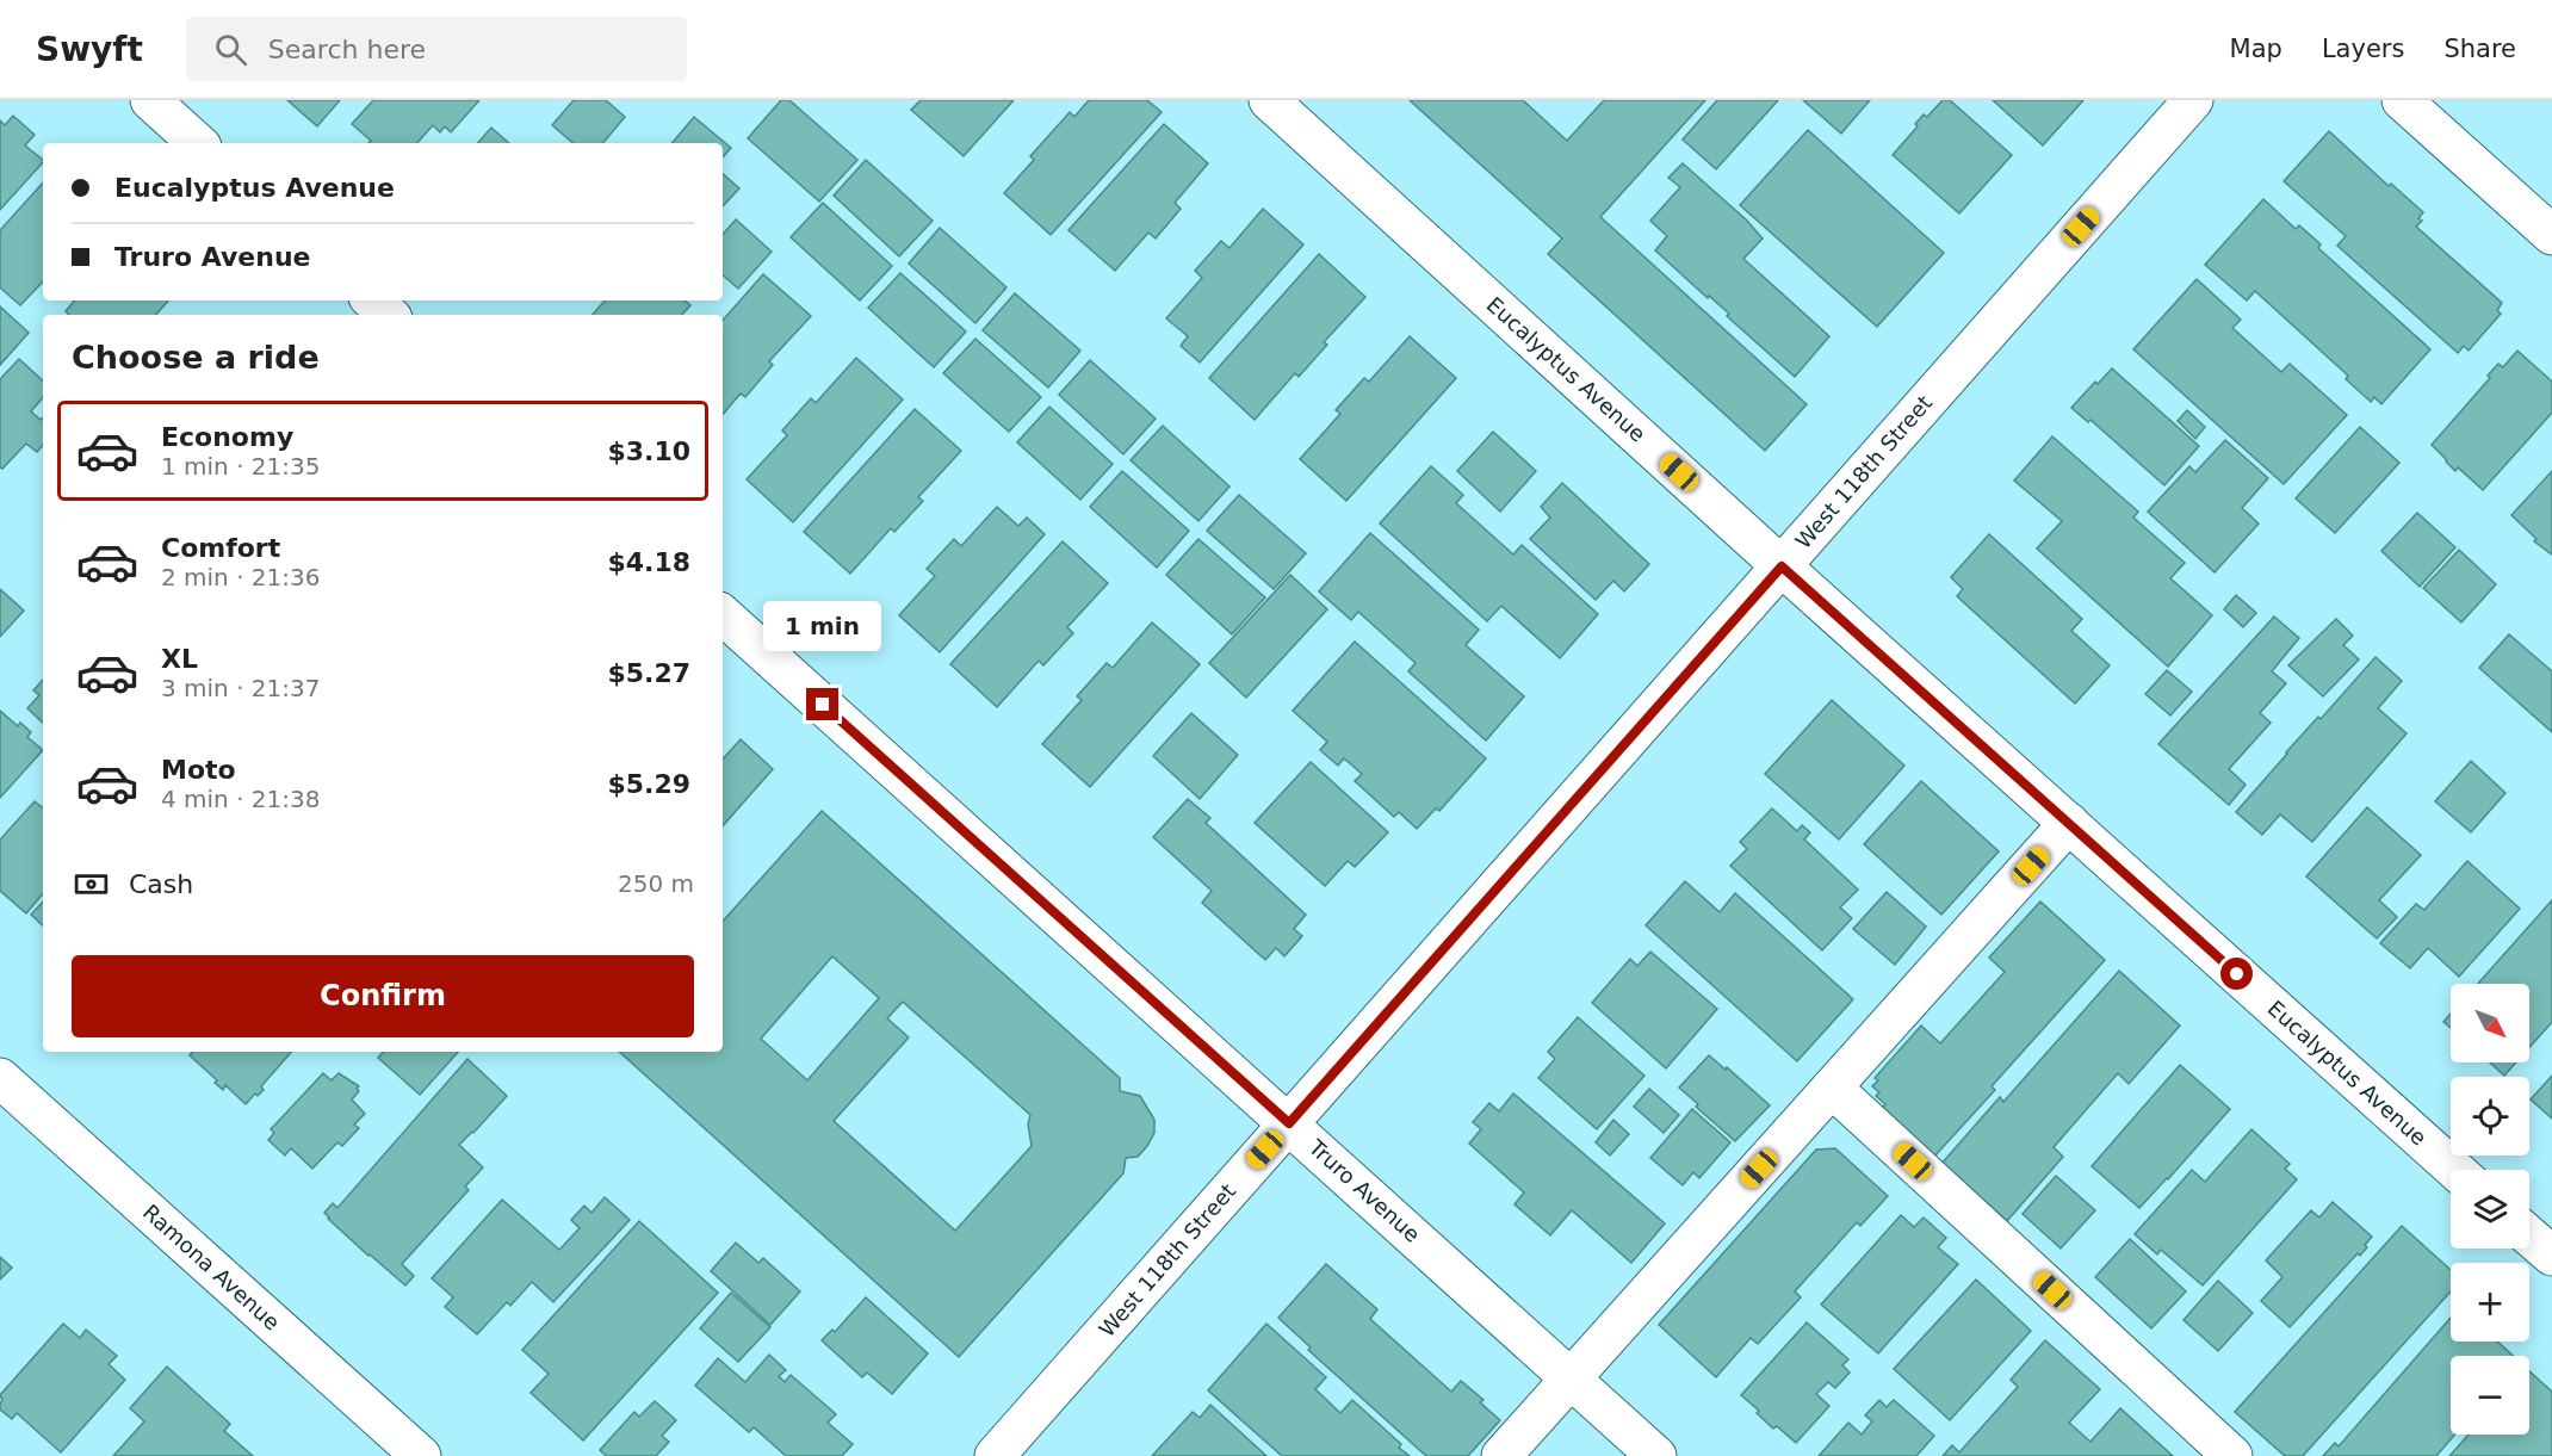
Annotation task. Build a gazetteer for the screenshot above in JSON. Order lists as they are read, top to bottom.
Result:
{
  "streets": {
    "street": [
      "Eucalyptus Avenue",
      "West 118th Street",
      "Truro Avenue",
      "Ramona Avenue"
    ]
  },
  "crossings": [
    ["Eucalyptus Avenue", "West 118th Street"],
    ["West 118th Street", "Truro Avenue"]
  ],
  "north": "bottom right",
  "page": {
    "header": "Swyft",
    "search": "Search here",
    "nav": ["Map", "Layers", "Share"],
    "banner": ["Eucalyptus Avenue", "Truro Avenue"],
    "heading": "Choose a ride",
    "list": [
      {
        "name": "Economy",
        "note": "1 min · 21:35",
        "value": "$3.10"
      },
      {
        "name": "Comfort",
        "note": "2 min · 21:36",
        "value": "$4.18"
      },
      {
        "name": "XL",
        "note": "3 min · 21:37",
        "value": "$5.27"
      },
      {
        "name": "Moto",
        "note": "4 min · 21:38",
        "value": "$5.29"
      }
    ],
    "bubble": "1 min",
    "pay": ["Cash", "250 m"],
    "buttons": "Confirm",
    "map_buttons": ["+", "−"]
  }
}
